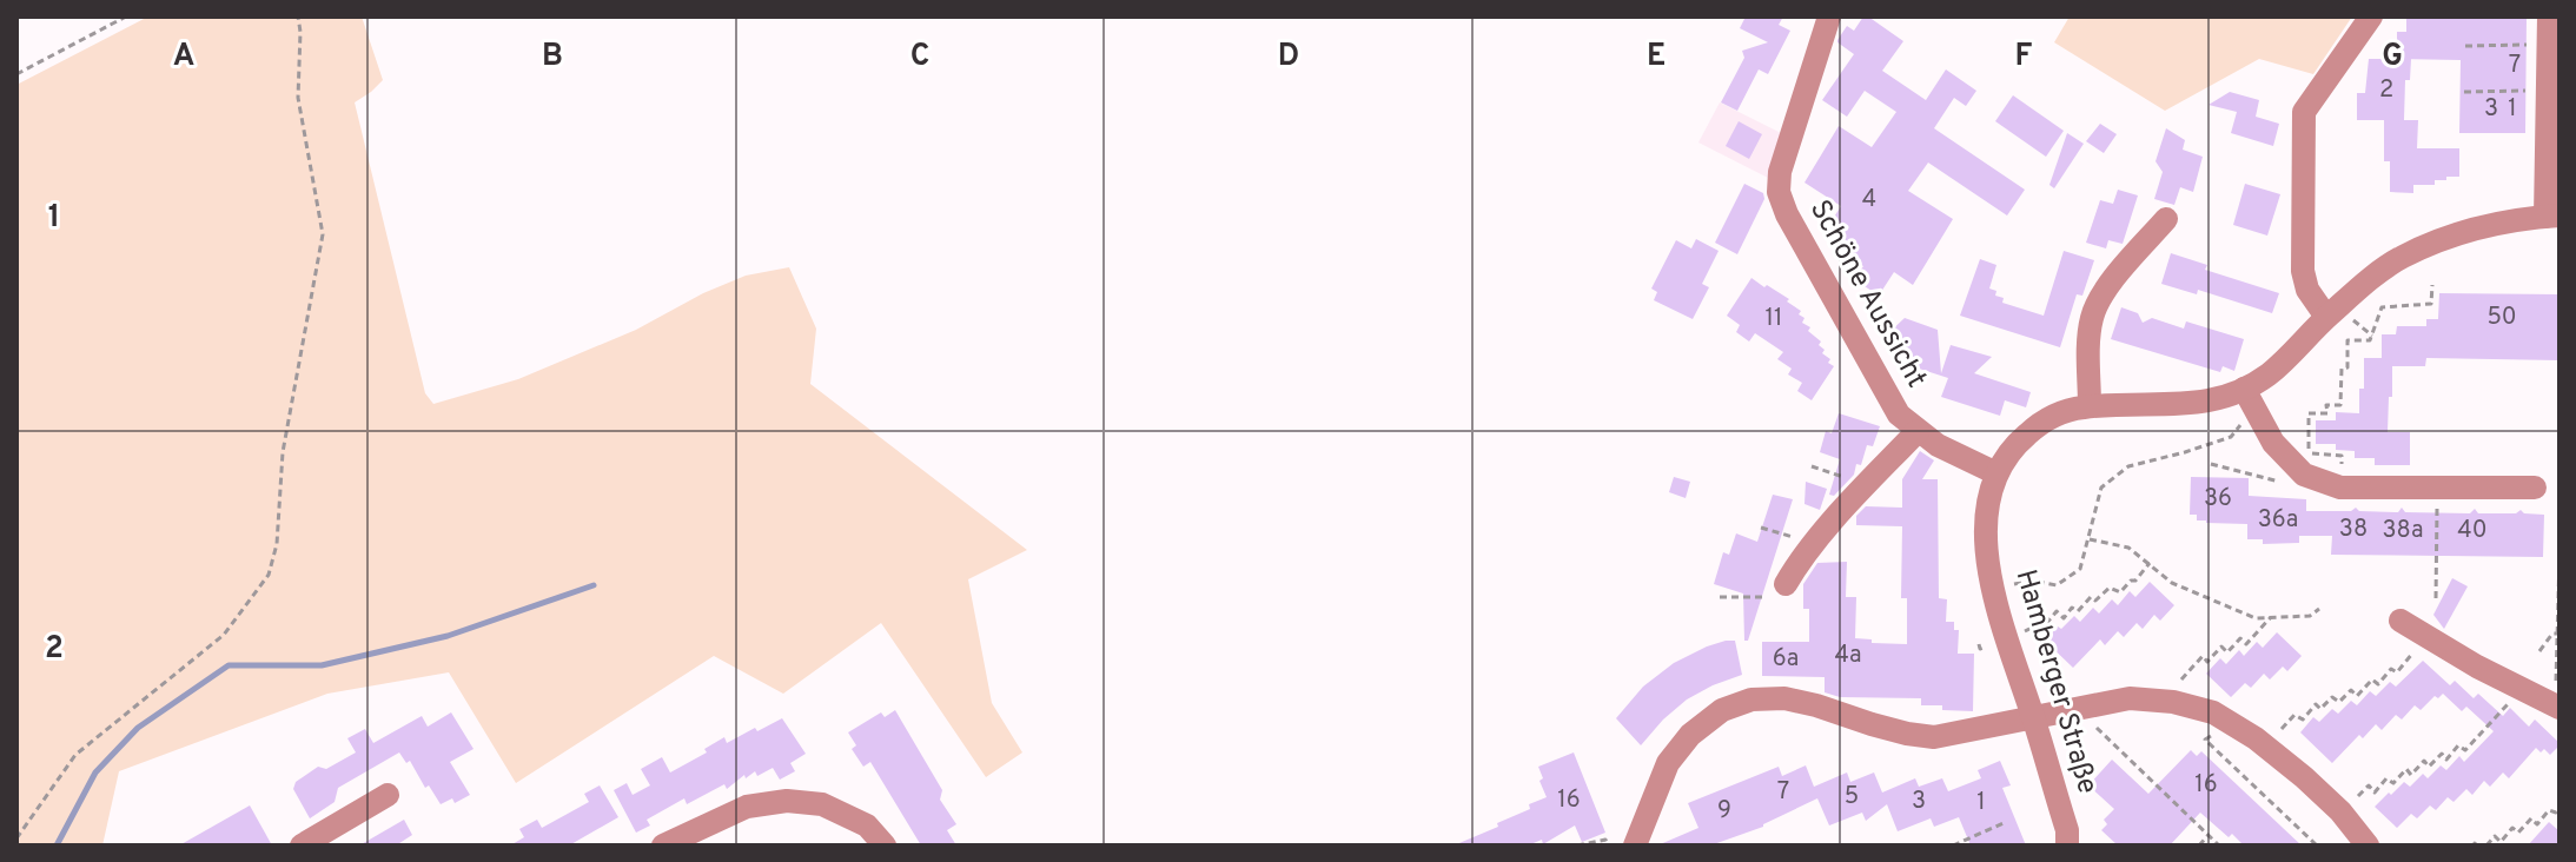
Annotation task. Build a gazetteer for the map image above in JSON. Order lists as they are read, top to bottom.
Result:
{
  "streets": {
    "street": ["Schöne Aussicht", "Hamberger Straße"]
  },
  "crossings": [
    ["Schöne Aussicht", "Hamberger Straße"]
  ],
  "house_numbers": [
    "7",
    "2",
    "3",
    "1",
    "4",
    "50",
    "11",
    "36",
    "36a",
    "38",
    "38a",
    "40",
    "4a",
    "6a",
    "16",
    "7",
    "5",
    "16",
    "3",
    "1",
    "9"
  ],
  "grid": {
    "columns": [
      "A",
      "B",
      "C",
      "D",
      "E",
      "F",
      "G"
    ],
    "rows": ["1", "2"]
  }
}
